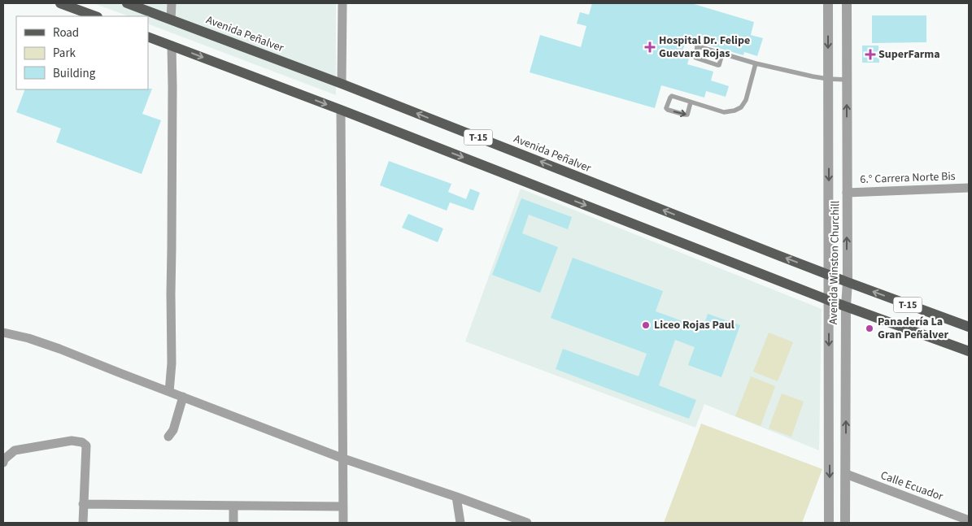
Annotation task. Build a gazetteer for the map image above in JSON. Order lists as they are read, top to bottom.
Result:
{
  "streets": {
    "main road": ["Avenida Peñalver", "T-15"],
    "street": ["6.° Carrera Norte Bis", "Avenida Winston Churchill", "Calle Ecuador"]
  },
  "crossings": [
    ["Avenida Peñalver", "Avenida Winston Churchill"],
    ["T-15", "Avenida Winston Churchill"],
    ["6.° Carrera Norte Bis", "Avenida Winston Churchill"],
    ["Avenida Winston Churchill", "Calle Ecuador"]
  ],
  "places": {
    "health": ["Hospital Dr. Felipe Guevara Rojas", "SuperFarma"],
    "other": ["Liceo Rojas Paul", "Panadería La Gran Peñalver"]
  },
  "legend": ["Road", "Park", "Building"]
}
